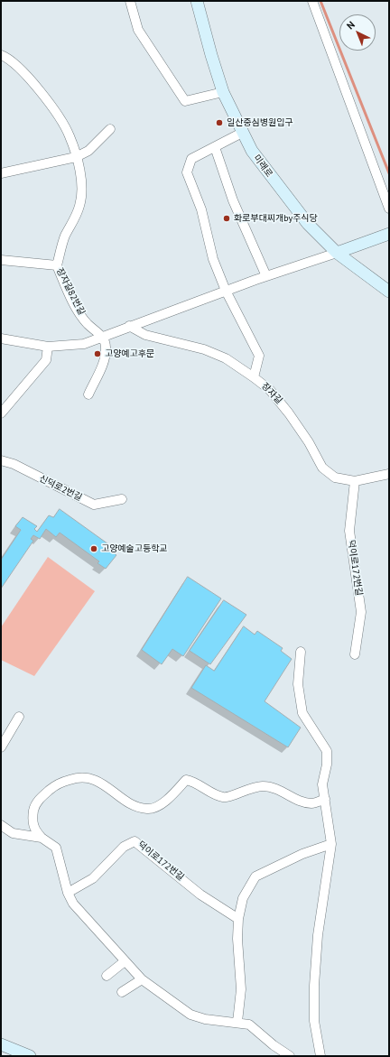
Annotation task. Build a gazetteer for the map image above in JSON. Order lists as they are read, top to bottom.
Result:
{
  "streets": {
    "street": [
      "미래로",
      "장자길82번길",
      "장자길",
      "신덕로2번길",
      "덕이로172번길"
    ]
  },
  "crossings": [
    ["장자길", "덕이로172번길"]
  ],
  "places": [
    "일산중심병원입구",
    "화로부대찌개by주식당",
    "고양예고후문",
    "고양예술고등학교"
  ],
  "north": "top left"
}
